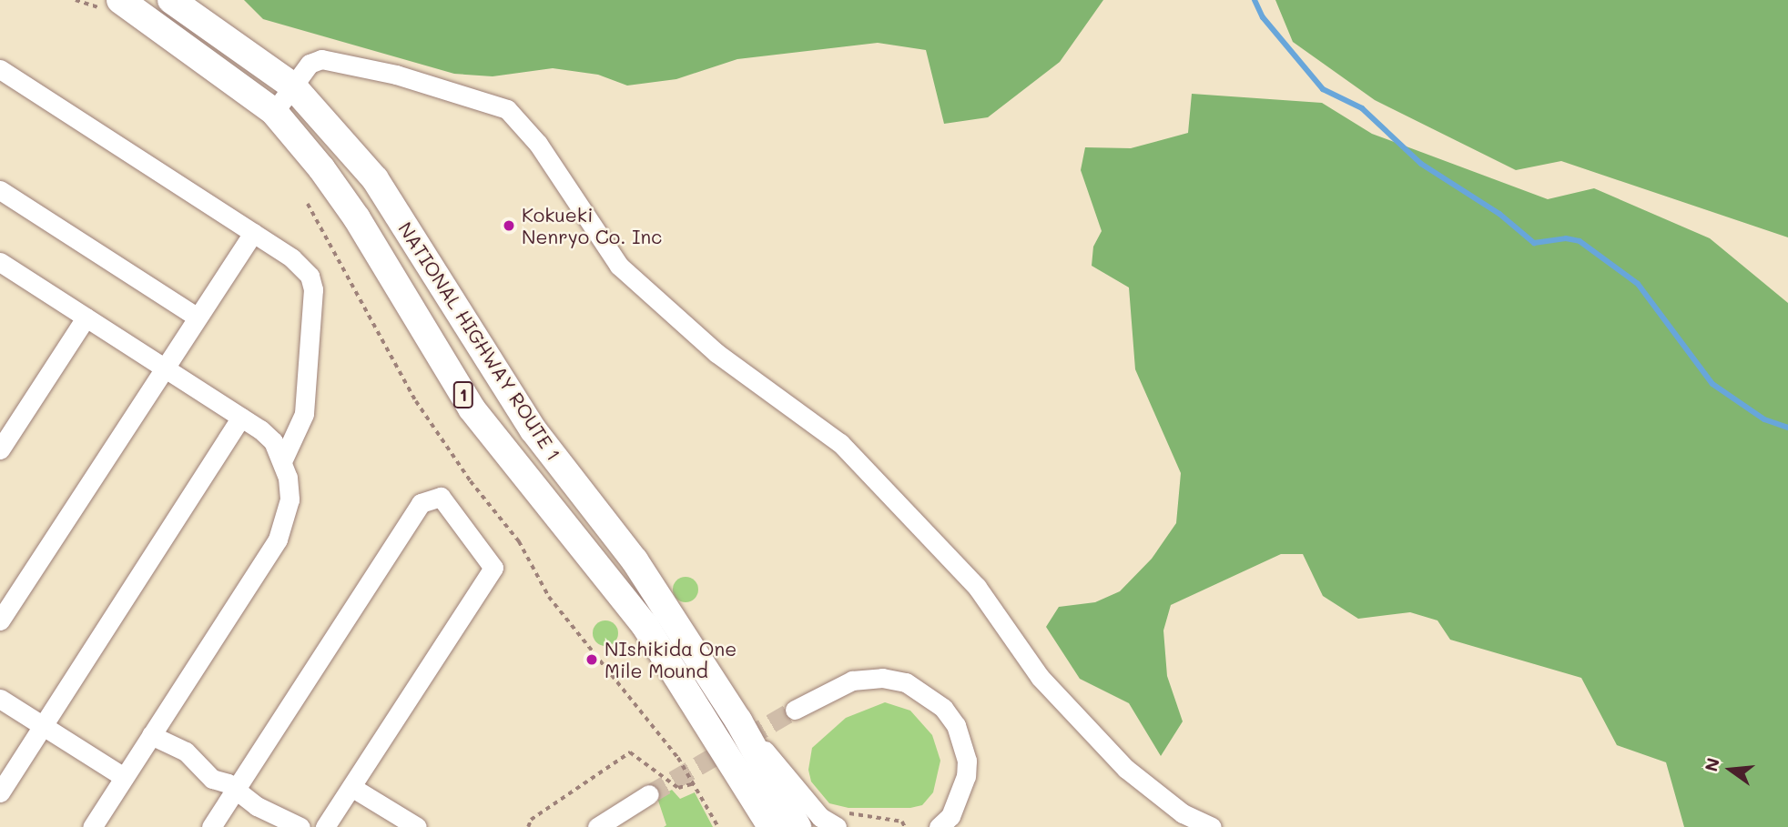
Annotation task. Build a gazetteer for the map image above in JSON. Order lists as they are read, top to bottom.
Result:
{
  "streets": {
    "highway": ["NATIONAL HIGHWAY ROUTE 1", "1"]
  },
  "places": ["Kokueki Nenryo Co. Inc", "NIshikida One Mile Mound"],
  "north": "left"
}
